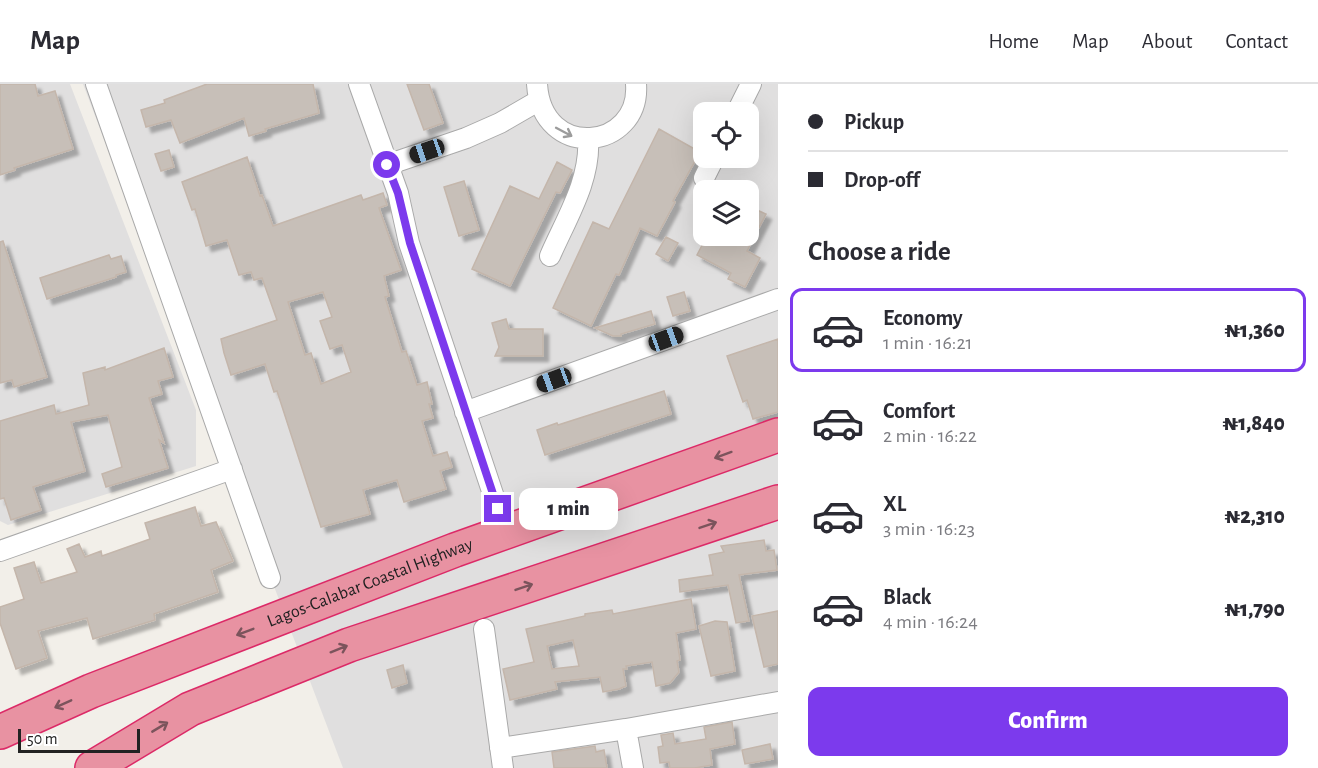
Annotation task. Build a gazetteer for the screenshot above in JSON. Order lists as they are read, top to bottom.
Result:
{
  "streets": {
    "highway": ["Lagos-Calabar Coastal Highway"]
  },
  "scale_bar": "50 m",
  "page": {
    "header": "Map",
    "nav": [
      "Home",
      "Map",
      "About",
      "Contact"
    ],
    "banner": ["Pickup", "Drop-off"],
    "heading": "Choose a ride",
    "list": [
      {
        "name": "Economy",
        "note": "1 min · 16:21",
        "value": "₦1,360"
      },
      {
        "name": "Comfort",
        "note": "2 min · 16:22",
        "value": "₦1,840"
      },
      {
        "name": "XL",
        "note": "3 min · 16:23",
        "value": "₦2,310"
      },
      {
        "name": "Black",
        "note": "4 min · 16:24",
        "value": "₦1,790"
      }
    ],
    "bubble": "1 min",
    "buttons": "Confirm",
    "scale": "50 m"
  }
}
